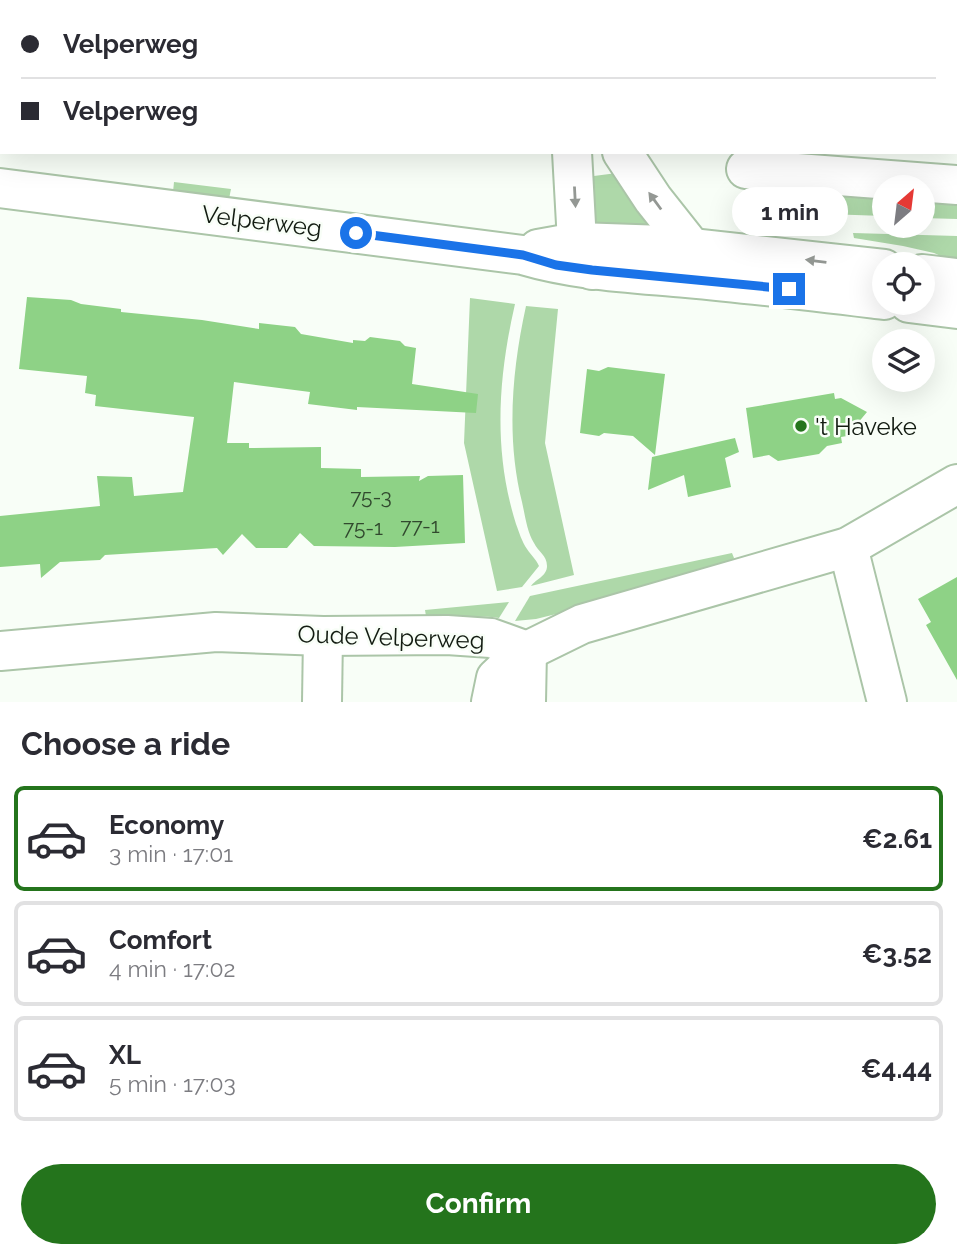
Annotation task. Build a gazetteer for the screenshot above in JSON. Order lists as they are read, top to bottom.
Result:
{
  "streets": {
    "street": ["Velperweg", "Oude Velperweg"]
  },
  "places": ["'t Haveke"],
  "house_numbers": ["75-3", "77-1", "75-1"],
  "north": "top right",
  "page": {
    "banner": ["Velperweg", "Velperweg"],
    "bubble": "1 min",
    "heading": "Choose a ride",
    "list": [
      {
        "name": "Economy",
        "note": "3 min · 17:01",
        "value": "€2.61"
      },
      {
        "name": "Comfort",
        "note": "4 min · 17:02",
        "value": "€3.52"
      },
      {
        "name": "XL",
        "note": "5 min · 17:03",
        "value": "€4.44"
      }
    ],
    "buttons": "Confirm"
  }
}
